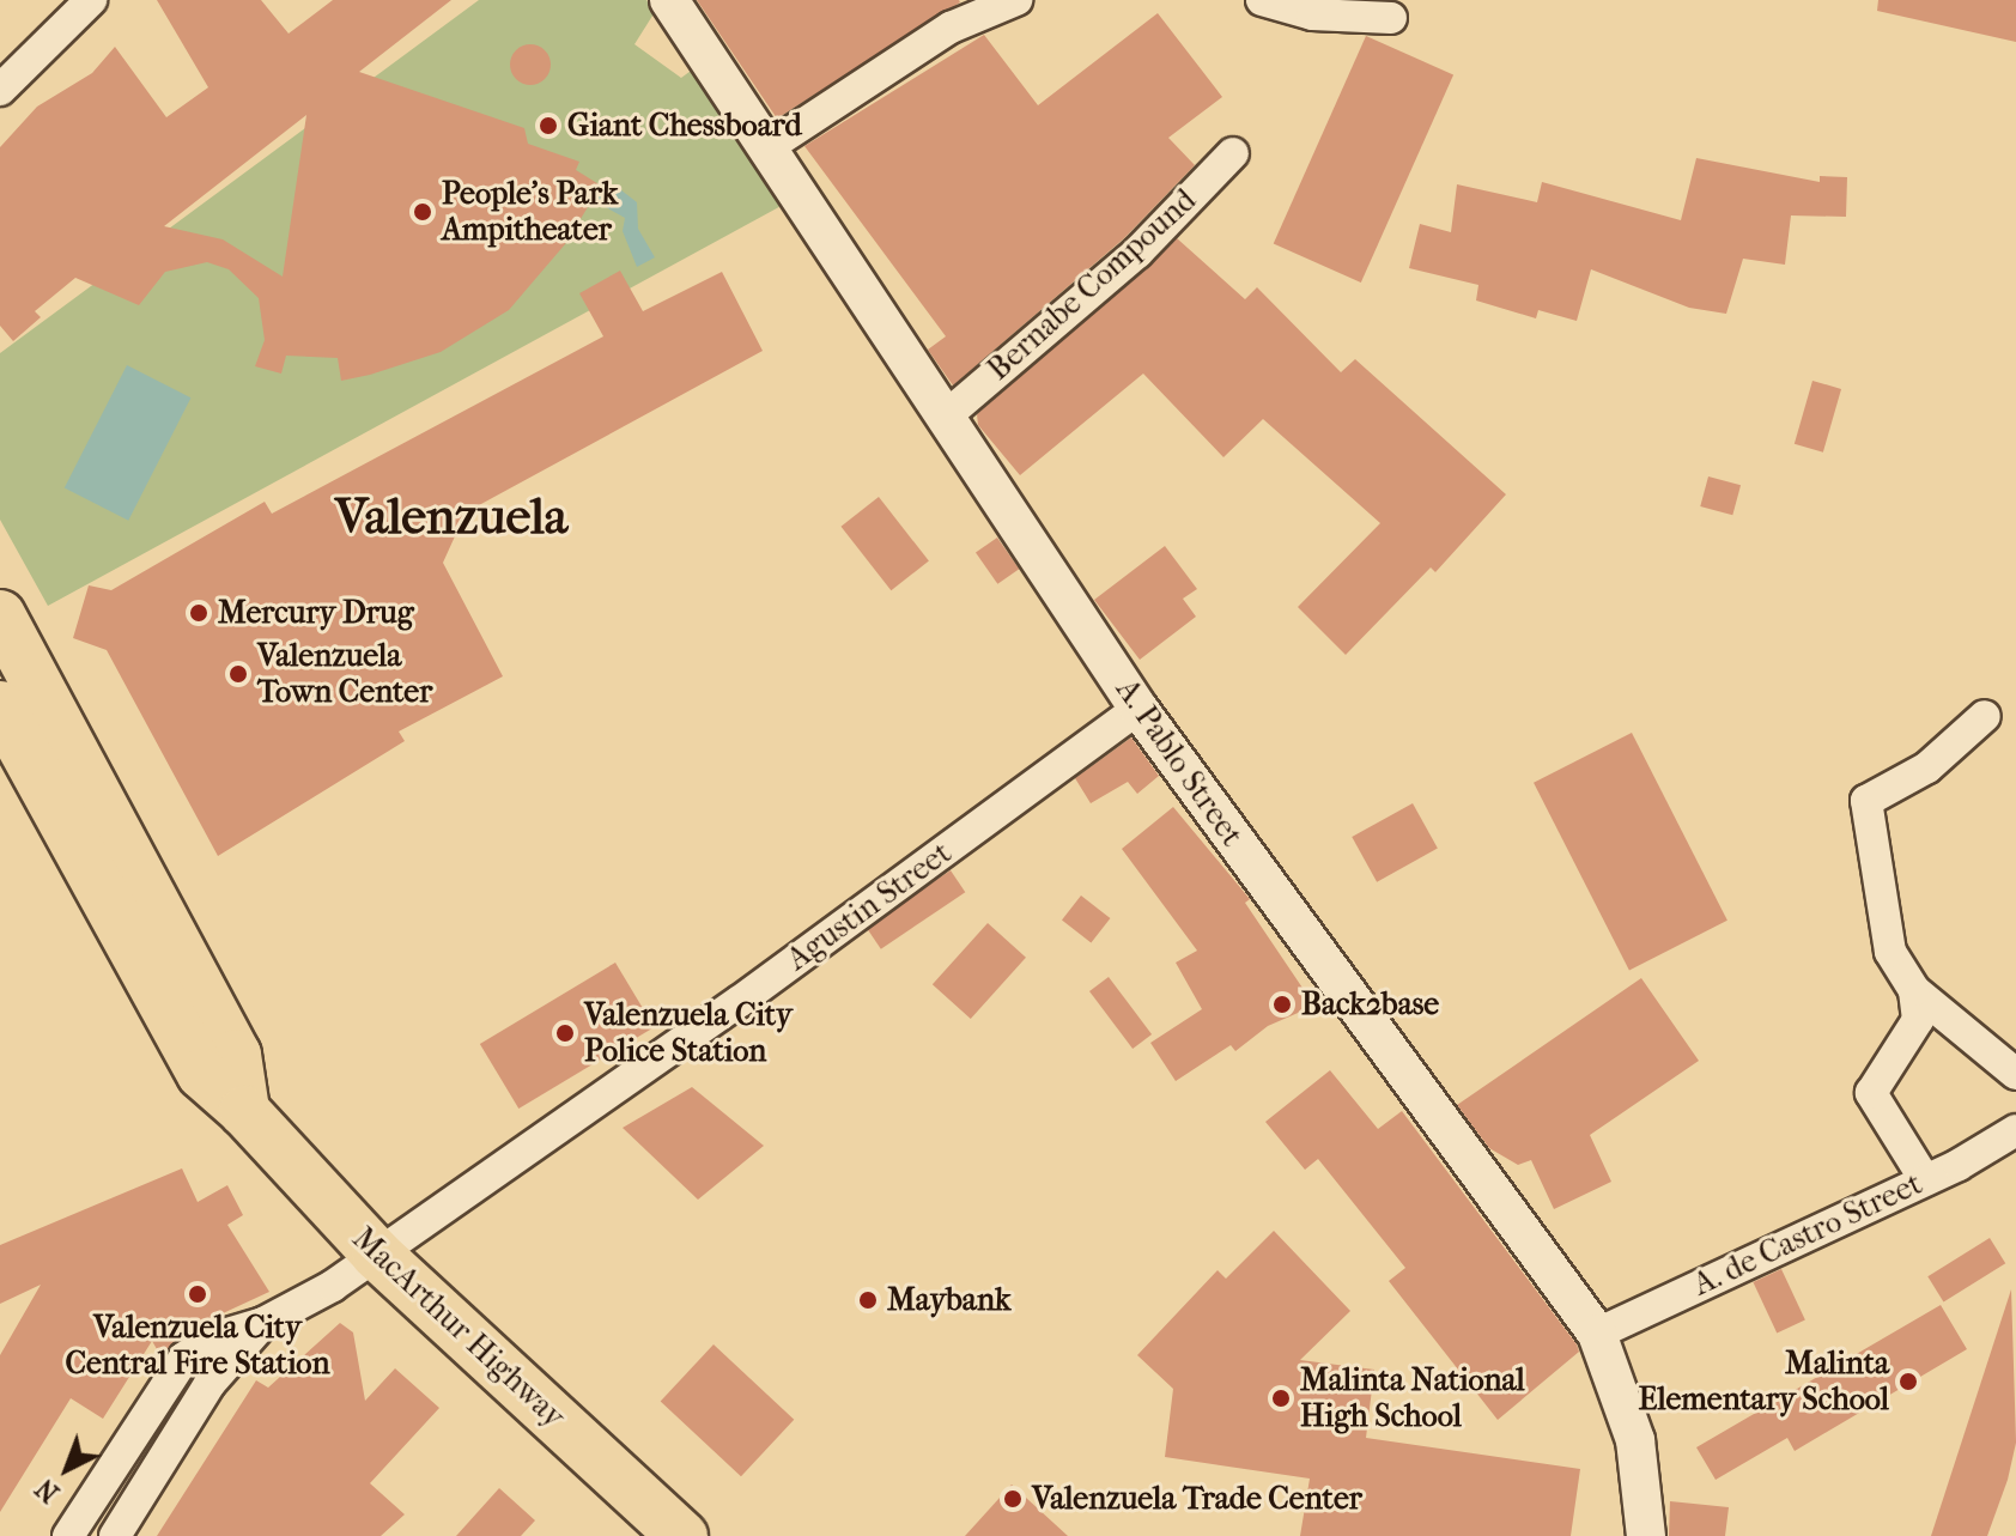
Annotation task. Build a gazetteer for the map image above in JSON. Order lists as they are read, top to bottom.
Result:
{
  "streets": {
    "highway": ["MacArthur Highway"],
    "street": [
      "Bernabe Compound",
      "A. Pablo Street",
      "Agustin Street",
      "A. de Castro Street"
    ]
  },
  "crossings": [
    ["Bernabe Compound", "A. Pablo Street"],
    ["A. Pablo Street", "Agustin Street"],
    ["A. Pablo Street", "A. de Castro Street"],
    ["Agustin Street", "MacArthur Highway"]
  ],
  "districts": ["Valenzuela"],
  "places": [
    "Giant Chessboard",
    "People's Park Ampitheater",
    "Mercury Drug",
    "Valenzuela Town Center",
    "Back2base",
    "Valenzuela City Police Station",
    "Valenzuela City Central Fire Station",
    "Maybank",
    "Malinta Elementary School",
    "Malinta National High School",
    "Valenzuela Trade Center"
  ],
  "north": "bottom left"
}
